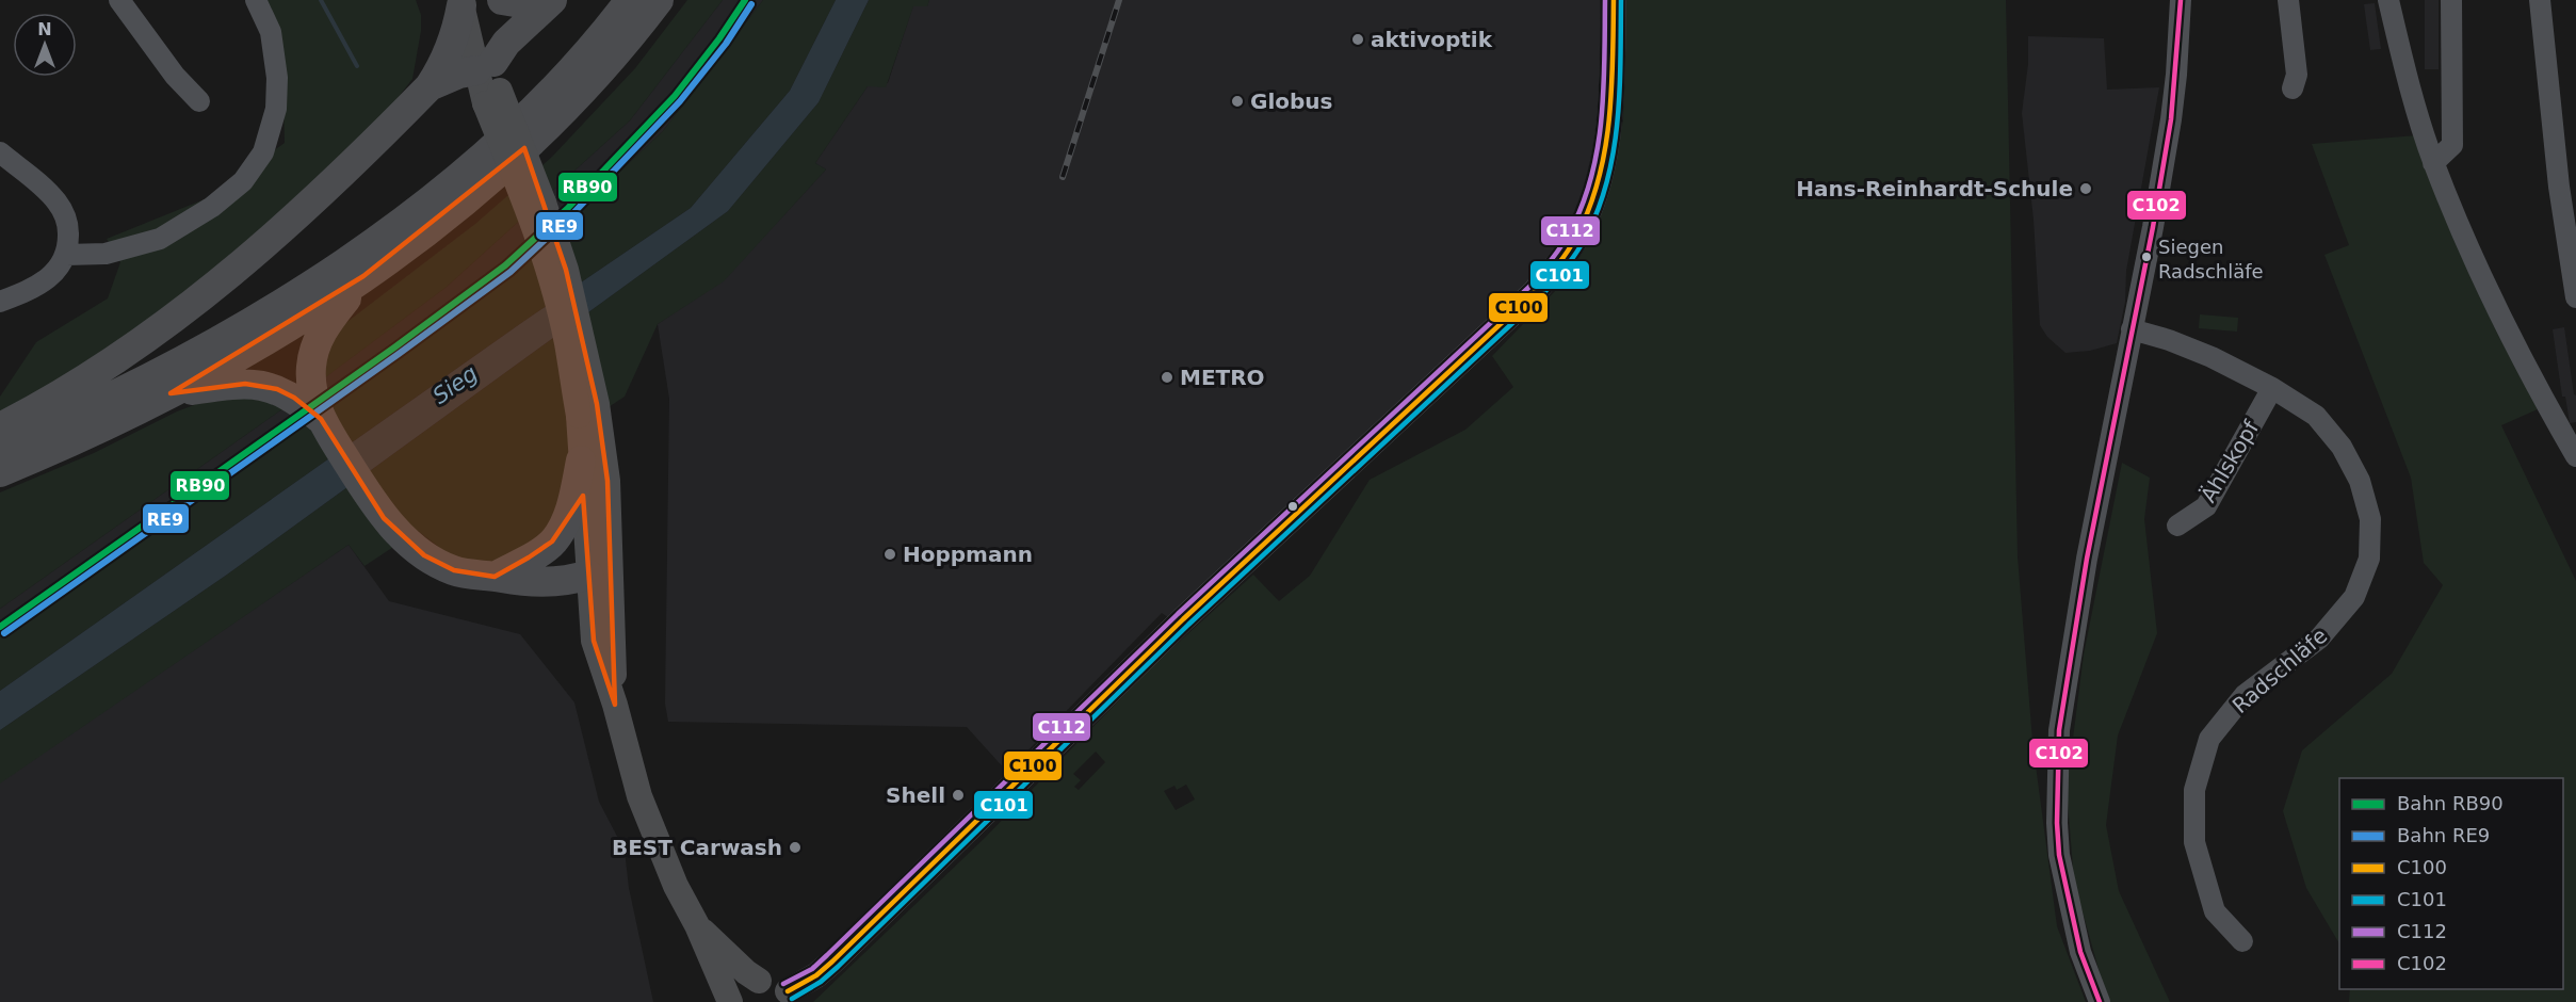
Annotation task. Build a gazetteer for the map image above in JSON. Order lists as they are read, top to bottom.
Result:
{
  "streets": {
    "street": ["Ählskopf", "Radschläfe"]
  },
  "crossings": [
    ["Ählskopf", "Radschläfe"]
  ],
  "water": ["Sieg"],
  "places": [
    "aktivoptik",
    "Globus",
    "Hans-Reinhardt-Schule",
    "Siegen Radschläfe",
    "METRO",
    "Hoppmann",
    "Shell",
    "BEST Carwash"
  ],
  "lines": [
    "rail line RB90",
    "transit line C100",
    "transit line C101",
    "transit line C112",
    "transit line C102",
    "rail line RE9"
  ],
  "legend": [
    "Bahn RB90",
    "Bahn RE9",
    "C100",
    "C101",
    "C112",
    "C102"
  ],
  "north": "top"
}
